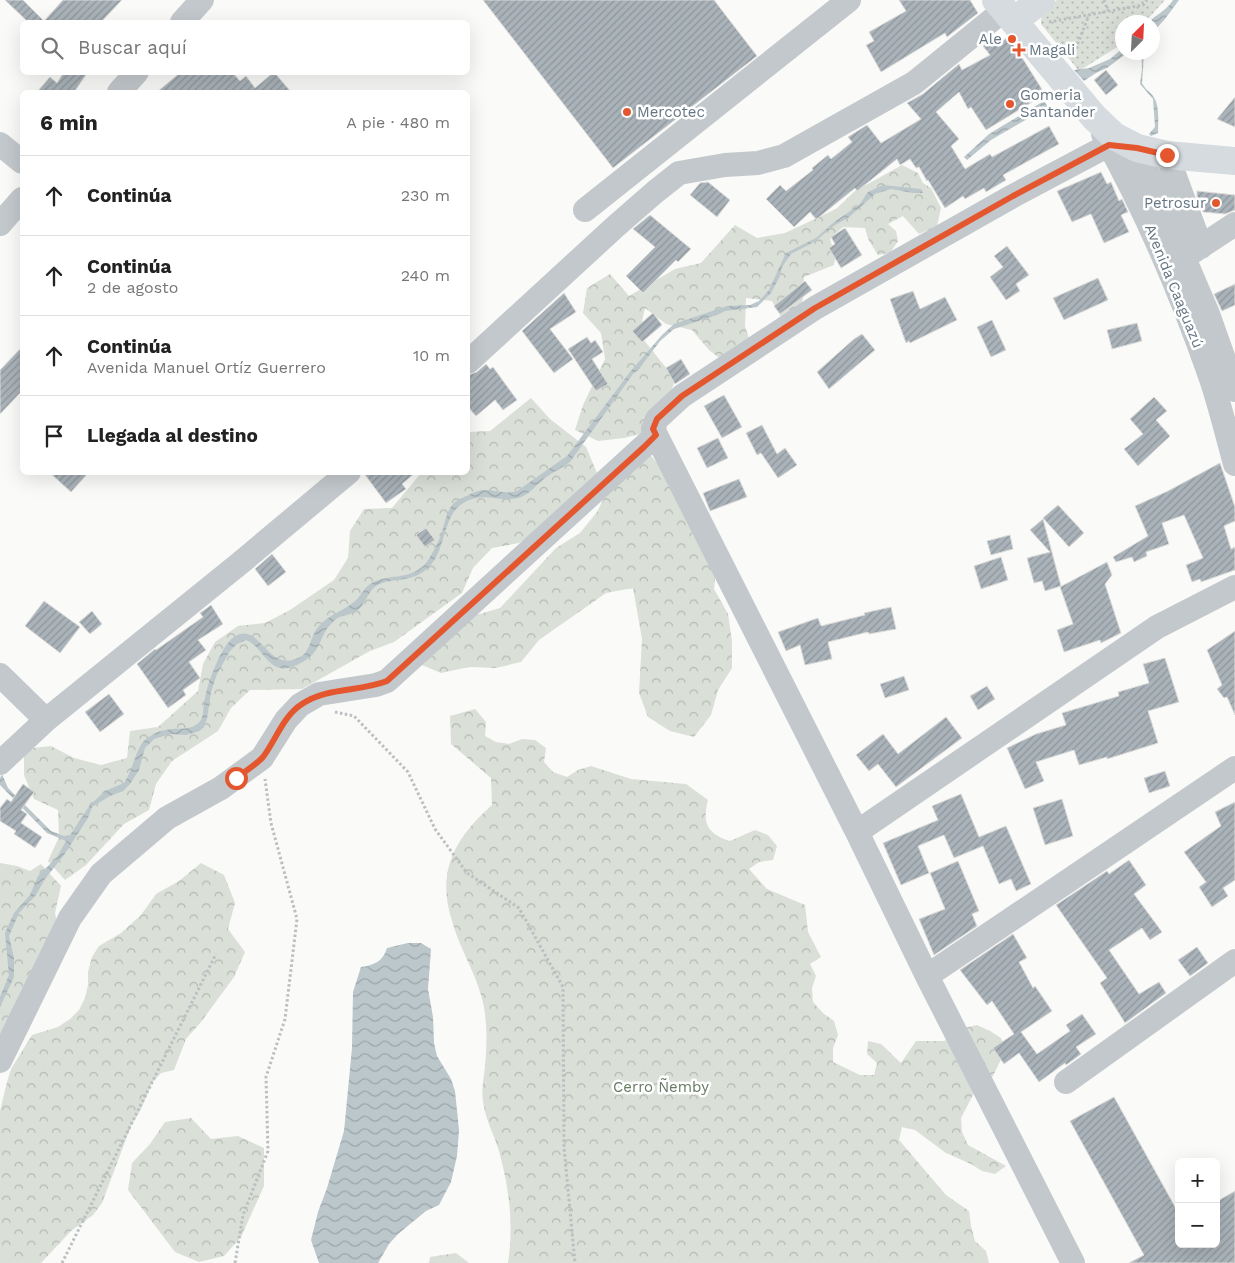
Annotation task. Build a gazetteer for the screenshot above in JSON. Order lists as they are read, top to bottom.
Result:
{
  "streets": {
    "street": ["Avenida Caaguazú"]
  },
  "parks": ["Cerro Ñemby"],
  "places": {
    "other": [
      "Ale",
      "Gomeria Santander",
      "Mercotec",
      "Petrosur"
    ],
    "health": ["Magali"]
  },
  "north": "top right",
  "page": {
    "search": "Buscar aquí",
    "heading": ["6 min", "A pie · 480 m"],
    "list": [
      ["Continúa", "230 m"],
      ["Continúa", "2 de agosto", "240 m"],
      ["Continúa", "Avenida Manuel Ortíz Guerrero", "10 m"],
      "Llegada al destino"
    ],
    "map_buttons": ["+", "−"]
  }
}
